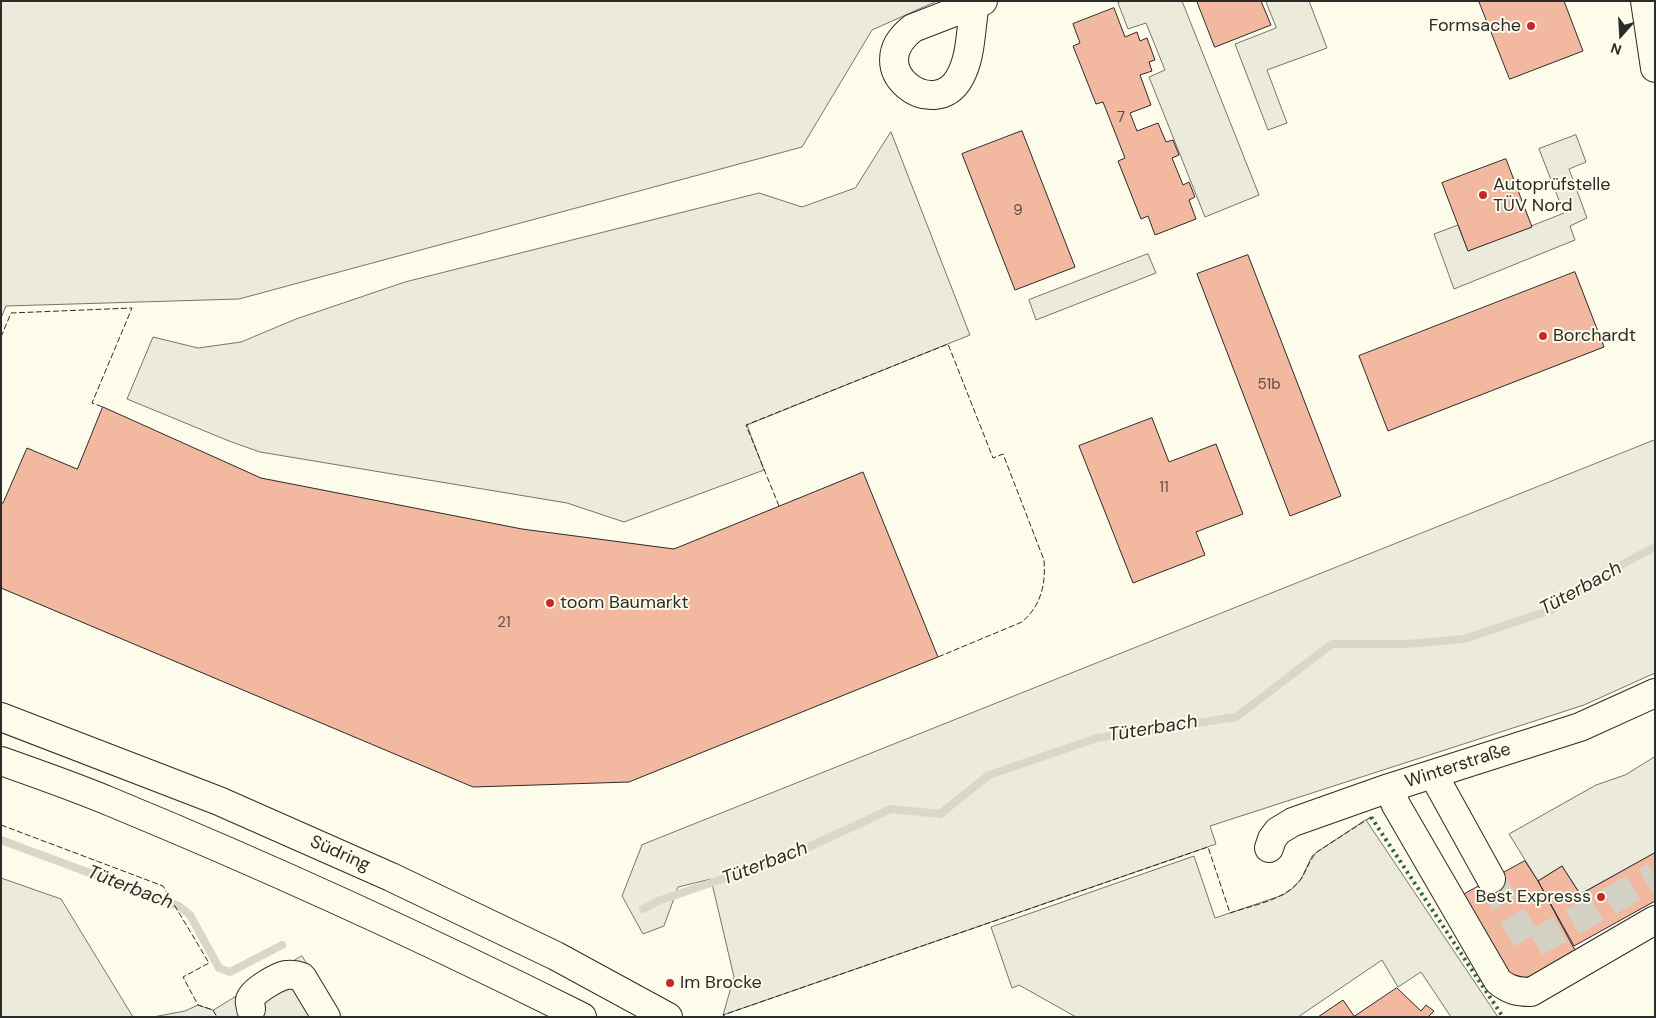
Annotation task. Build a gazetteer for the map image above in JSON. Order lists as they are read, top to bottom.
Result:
{
  "streets": {
    "main road": ["Winterstraße", "Südring"]
  },
  "water": ["Tüterbach"],
  "places": [
    "Formsache",
    "Autoprüfstelle TÜV Nord",
    "Borchardt",
    "toom Baumarkt",
    "Best Expresss",
    "Im Brocke"
  ],
  "house_numbers": [
    "7",
    "9",
    "51b",
    "11",
    "21"
  ],
  "north": "bottom"
}
